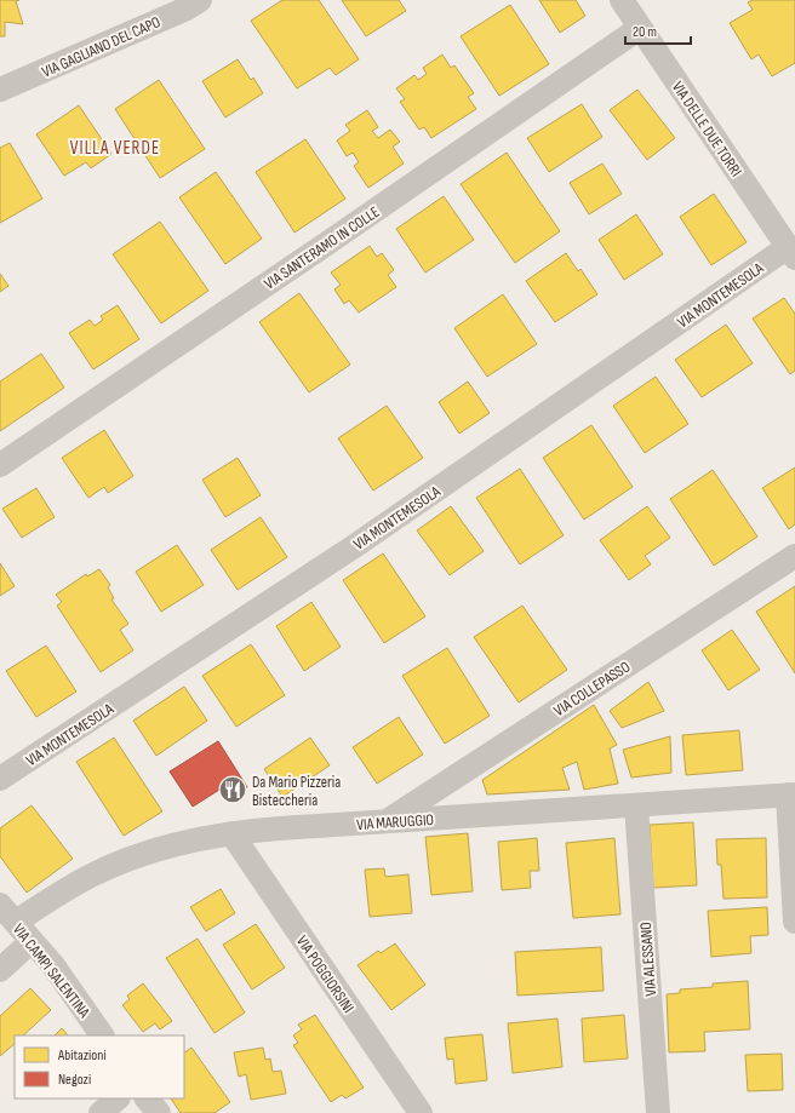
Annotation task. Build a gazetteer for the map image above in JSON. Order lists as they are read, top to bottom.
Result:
{
  "streets": {
    "street": [
      "VIA GAGLIANO DEL CAPO",
      "VIA DELLE DUE TORRI",
      "VIA SANTERAMO IN COLLE",
      "VIA MONTEMESOLA",
      "VIA COLLEPASSO",
      "VIA MARUGGIO",
      "VIA ALESSANO",
      "VIA CAMPI SALENTINA",
      "VIA POGGIORSINI"
    ]
  },
  "crossings": [
    ["VIA DELLE DUE TORRI", "VIA SANTERAMO IN COLLE"],
    ["VIA DELLE DUE TORRI", "VIA MONTEMESOLA"],
    ["VIA COLLEPASSO", "VIA MARUGGIO"],
    ["VIA MARUGGIO", "VIA ALESSANO"],
    ["VIA MARUGGIO", "VIA CAMPI SALENTINA"],
    ["VIA MARUGGIO", "VIA POGGIORSINI"]
  ],
  "districts": ["VILLA VERDE"],
  "places": {
    "restaurant": ["Da Mario Pizzeria Bisteccheria"]
  },
  "legend": ["Abitazioni", "Negozi"],
  "scale_bar": "20 m"
}
